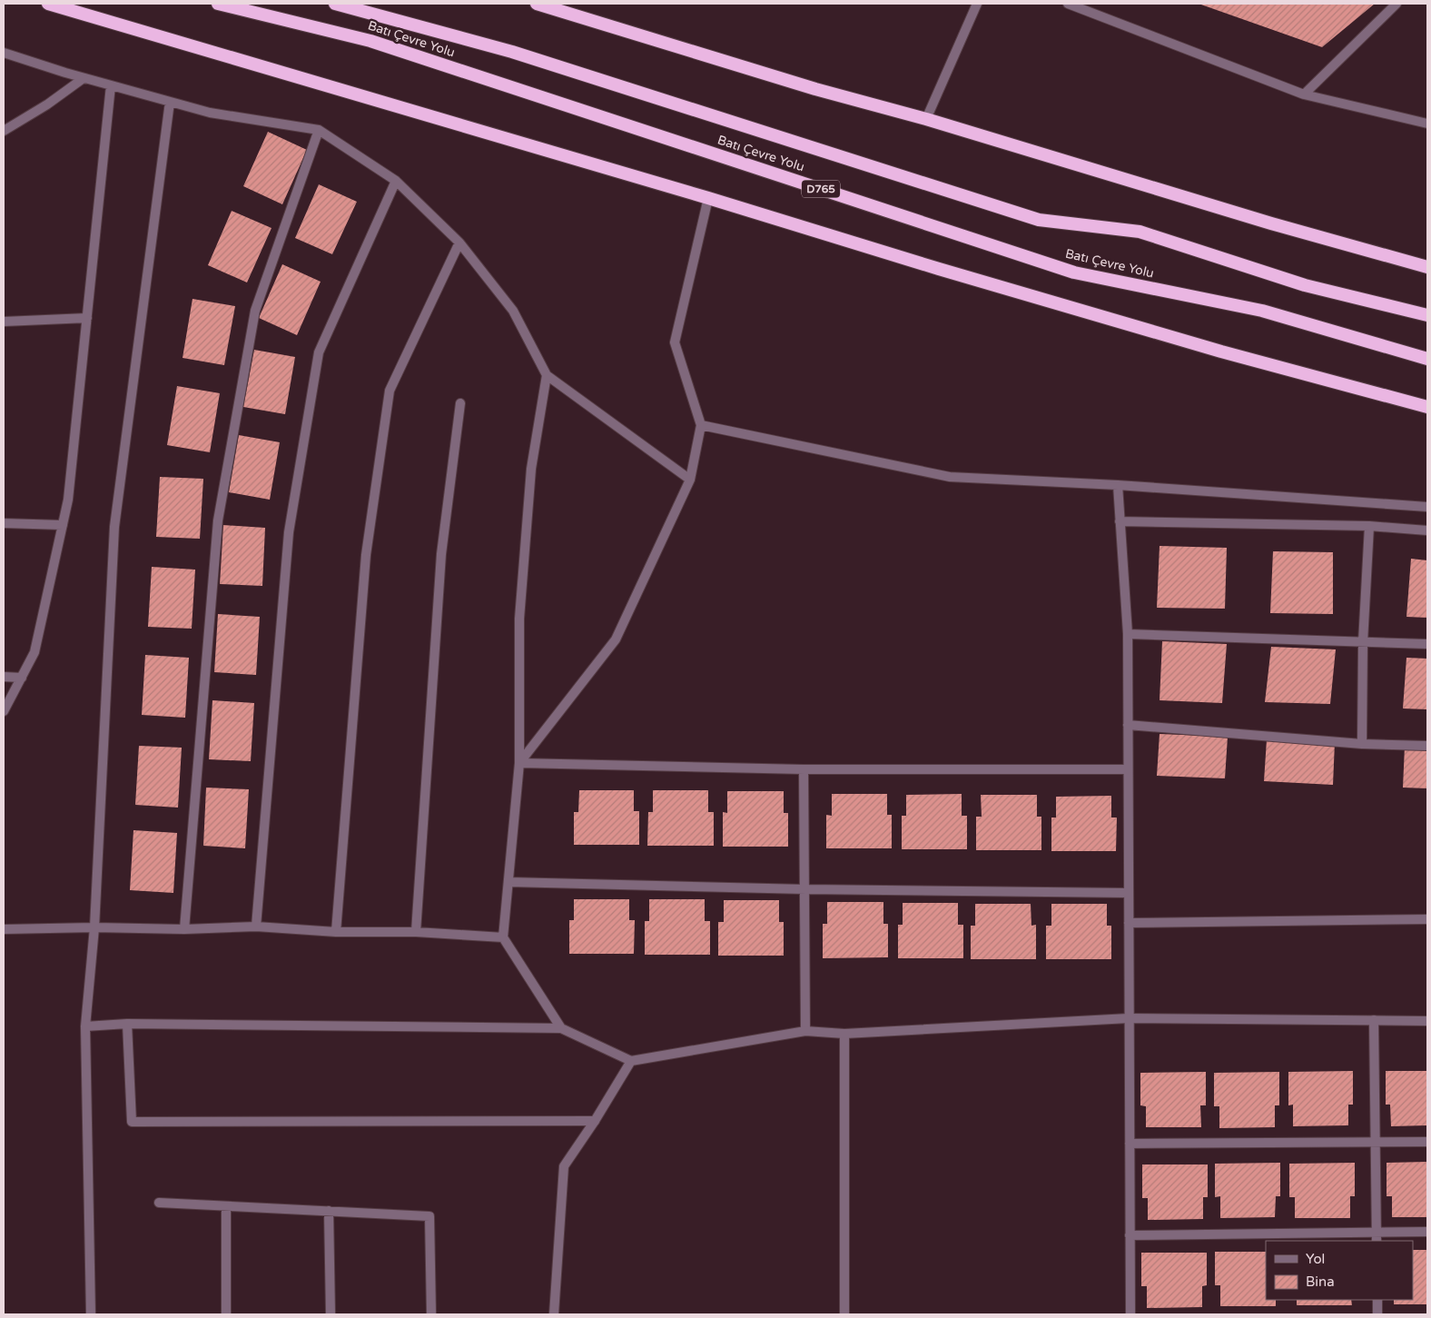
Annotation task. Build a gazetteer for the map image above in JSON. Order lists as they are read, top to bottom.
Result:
{
  "streets": {
    "highway": ["Batı Çevre Yolu", "D765"]
  },
  "legend": ["Yol", "Bina"]
}
